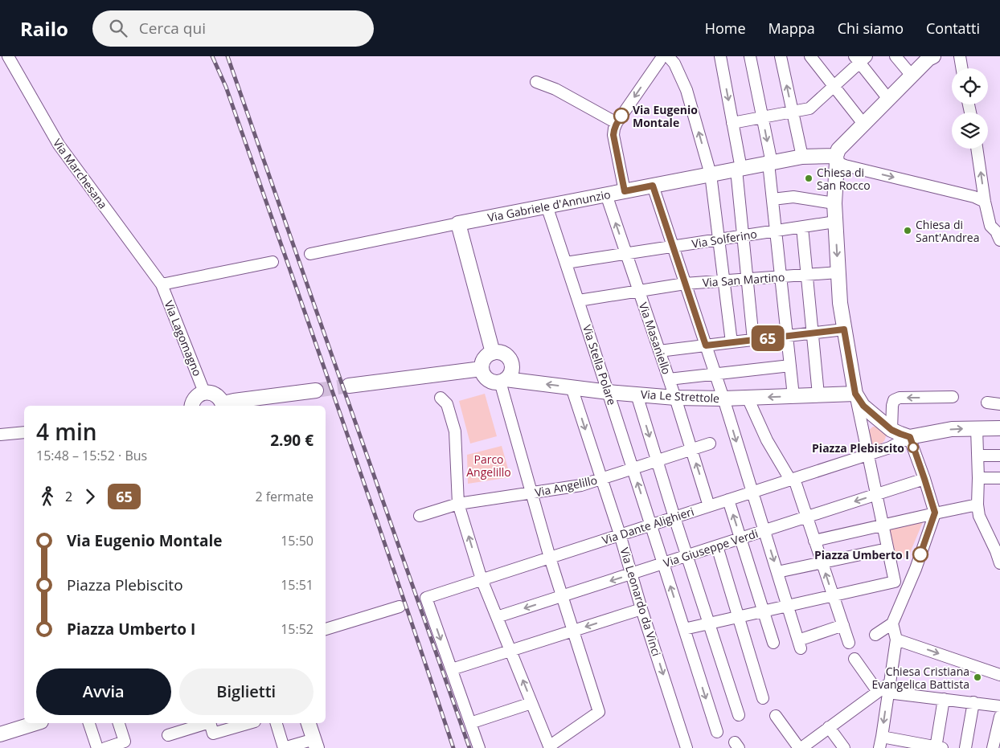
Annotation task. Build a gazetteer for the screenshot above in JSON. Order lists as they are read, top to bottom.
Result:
{
  "streets": {
    "main road": ["Via Gabriele d'Annunzio", "Via Le Strettole"],
    "street": [
      "Via Marchesana",
      "Via Solferino",
      "Via San Martino",
      "Via Lagomagno",
      "Via Masaniello",
      "Via Stella Polare",
      "Via Angelillo",
      "Via Dante Alighieri",
      "Via Giuseppe Verdi",
      "Via Leonardo da Vinci"
    ]
  },
  "crossings": [
    ["Via Marchesana", "Via Lagomagno"],
    ["Via Gabriele d'Annunzio", "Via Masaniello"],
    ["Via Gabriele d'Annunzio", "Via Stella Polare"],
    ["Via Solferino", "Via Masaniello"],
    ["Via Solferino", "Via Stella Polare"],
    ["Via San Martino", "Via Masaniello"],
    ["Via San Martino", "Via Stella Polare"],
    ["Via Masaniello", "Via Le Strettole"],
    ["Via Masaniello", "Via Angelillo"],
    ["Via Masaniello", "Via Dante Alighieri"],
    ["Via Stella Polare", "Via Le Strettole"],
    ["Via Stella Polare", "Via Angelillo"],
    ["Via Stella Polare", "Via Dante Alighieri"],
    ["Via Stella Polare", "Via Giuseppe Verdi"],
    ["Via Le Strettole", "Via Leonardo da Vinci"],
    ["Via Angelillo", "Via Leonardo da Vinci"],
    ["Via Dante Alighieri", "Via Leonardo da Vinci"],
    ["Via Giuseppe Verdi", "Via Leonardo da Vinci"]
  ],
  "parks": ["Parco Angelillo"],
  "places": [
    "Via Eugenio Montale",
    "Chiesa di San Rocco",
    "Chiesa di Sant'Andrea",
    "Piazza Plebiscito",
    "Piazza Umberto I",
    "Chiesa Cristiana Evangelica Battista"
  ],
  "lines": ["bus line 65"],
  "page": {
    "header": "Railo",
    "search": "Cerca qui",
    "nav": [
      "Home",
      "Mappa",
      "Chi siamo",
      "Contatti"
    ],
    "on_map": "65",
    "heading": ["4 min", "15:48 – 15:52 · Bus", "2.90 €"],
    "legs": ["2", "65", "2 fermate"],
    "list": [
      {
        "name": "Via Eugenio Montale",
        "value": "15:50"
      },
      {
        "name": "Piazza Plebiscito",
        "value": "15:51"
      },
      {
        "name": "Piazza Umberto I",
        "value": "15:52"
      }
    ],
    "buttons": ["Avvia", "Biglietti"]
  }
}
